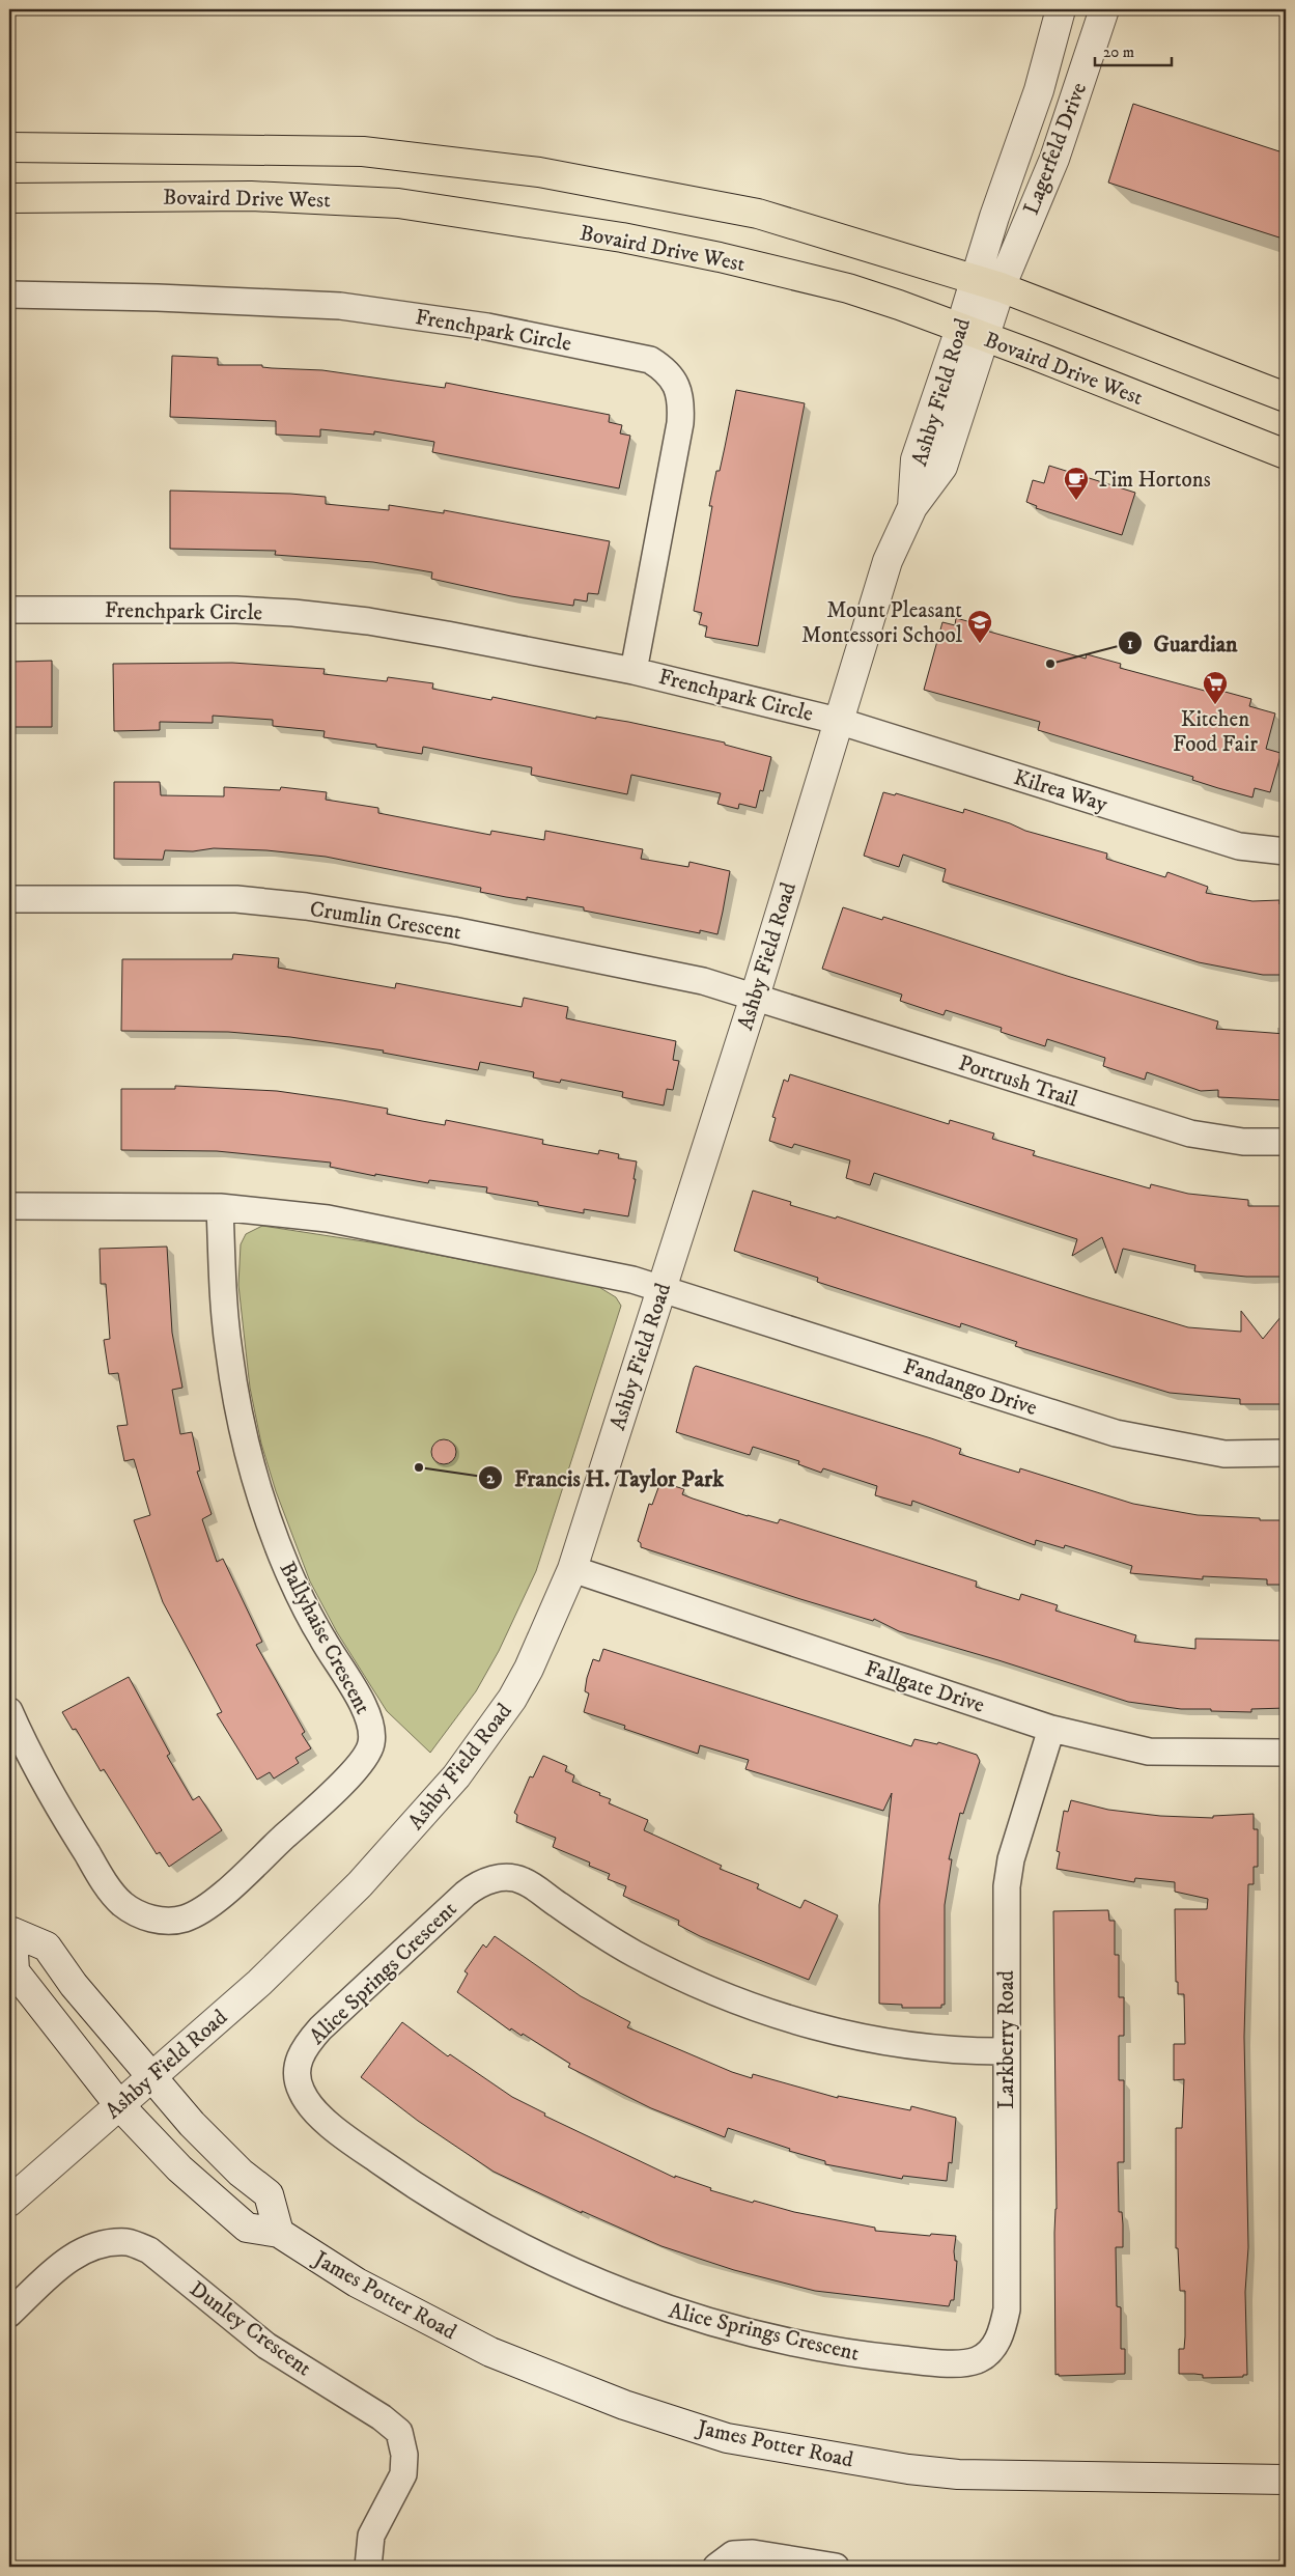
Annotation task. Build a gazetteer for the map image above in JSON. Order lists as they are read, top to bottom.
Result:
{
  "streets": {
    "main road": ["Bovaird Drive West"],
    "street": [
      "Lagerfeld Drive",
      "Frenchpark Circle",
      "Ashby Field Road",
      "Kilrea Way",
      "Crumlin Crescent",
      "Portrush Trail",
      "Fandango Drive",
      "Ballyhaise Crescent",
      "Fallgate Drive",
      "Alice Springs Crescent",
      "Larkberry Road",
      "James Potter Road",
      "Dunley Crescent"
    ]
  },
  "crossings": [
    ["Lagerfeld Drive", "Ashby Field Road"],
    ["Bovaird Drive West", "Ashby Field Road"],
    ["Frenchpark Circle", "Ashby Field Road"],
    ["Frenchpark Circle", "Kilrea Way"],
    ["Ashby Field Road", "Kilrea Way"],
    ["Ashby Field Road", "Crumlin Crescent"],
    ["Ashby Field Road", "Portrush Trail"],
    ["Ashby Field Road", "Fandango Drive"],
    ["Ashby Field Road", "Fallgate Drive"],
    ["Ashby Field Road", "James Potter Road"],
    ["Crumlin Crescent", "Portrush Trail"],
    ["Fallgate Drive", "Larkberry Road"],
    ["Alice Springs Crescent", "Larkberry Road"]
  ],
  "places": {
    "cafe": ["Tim Hortons"],
    "school or university": ["Mount Pleasant Montessori School"],
    "other": ["Guardian", "Francis H. Taylor Park"],
    "supermarket": ["Kitchen Food Fair"]
  },
  "scale_bar": "20 m"
}
